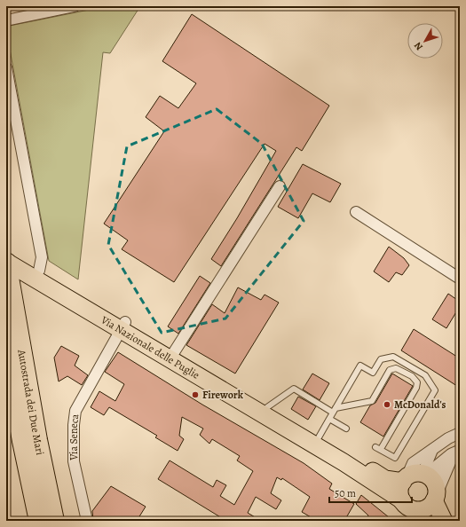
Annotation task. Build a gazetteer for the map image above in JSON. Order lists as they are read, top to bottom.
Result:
{
  "streets": {
    "highway": ["Autostrada dei Due Mari"],
    "main road": ["Via Nazionale delle Puglie"],
    "street": ["Via Seneca"]
  },
  "crossings": [
    ["Via Nazionale delle Puglie", "Autostrada dei Due Mari"],
    ["Via Nazionale delle Puglie", "Via Seneca"]
  ],
  "places": ["Firework", "McDonald's"],
  "scale_bar": "50 m",
  "north": "bottom left"
}
